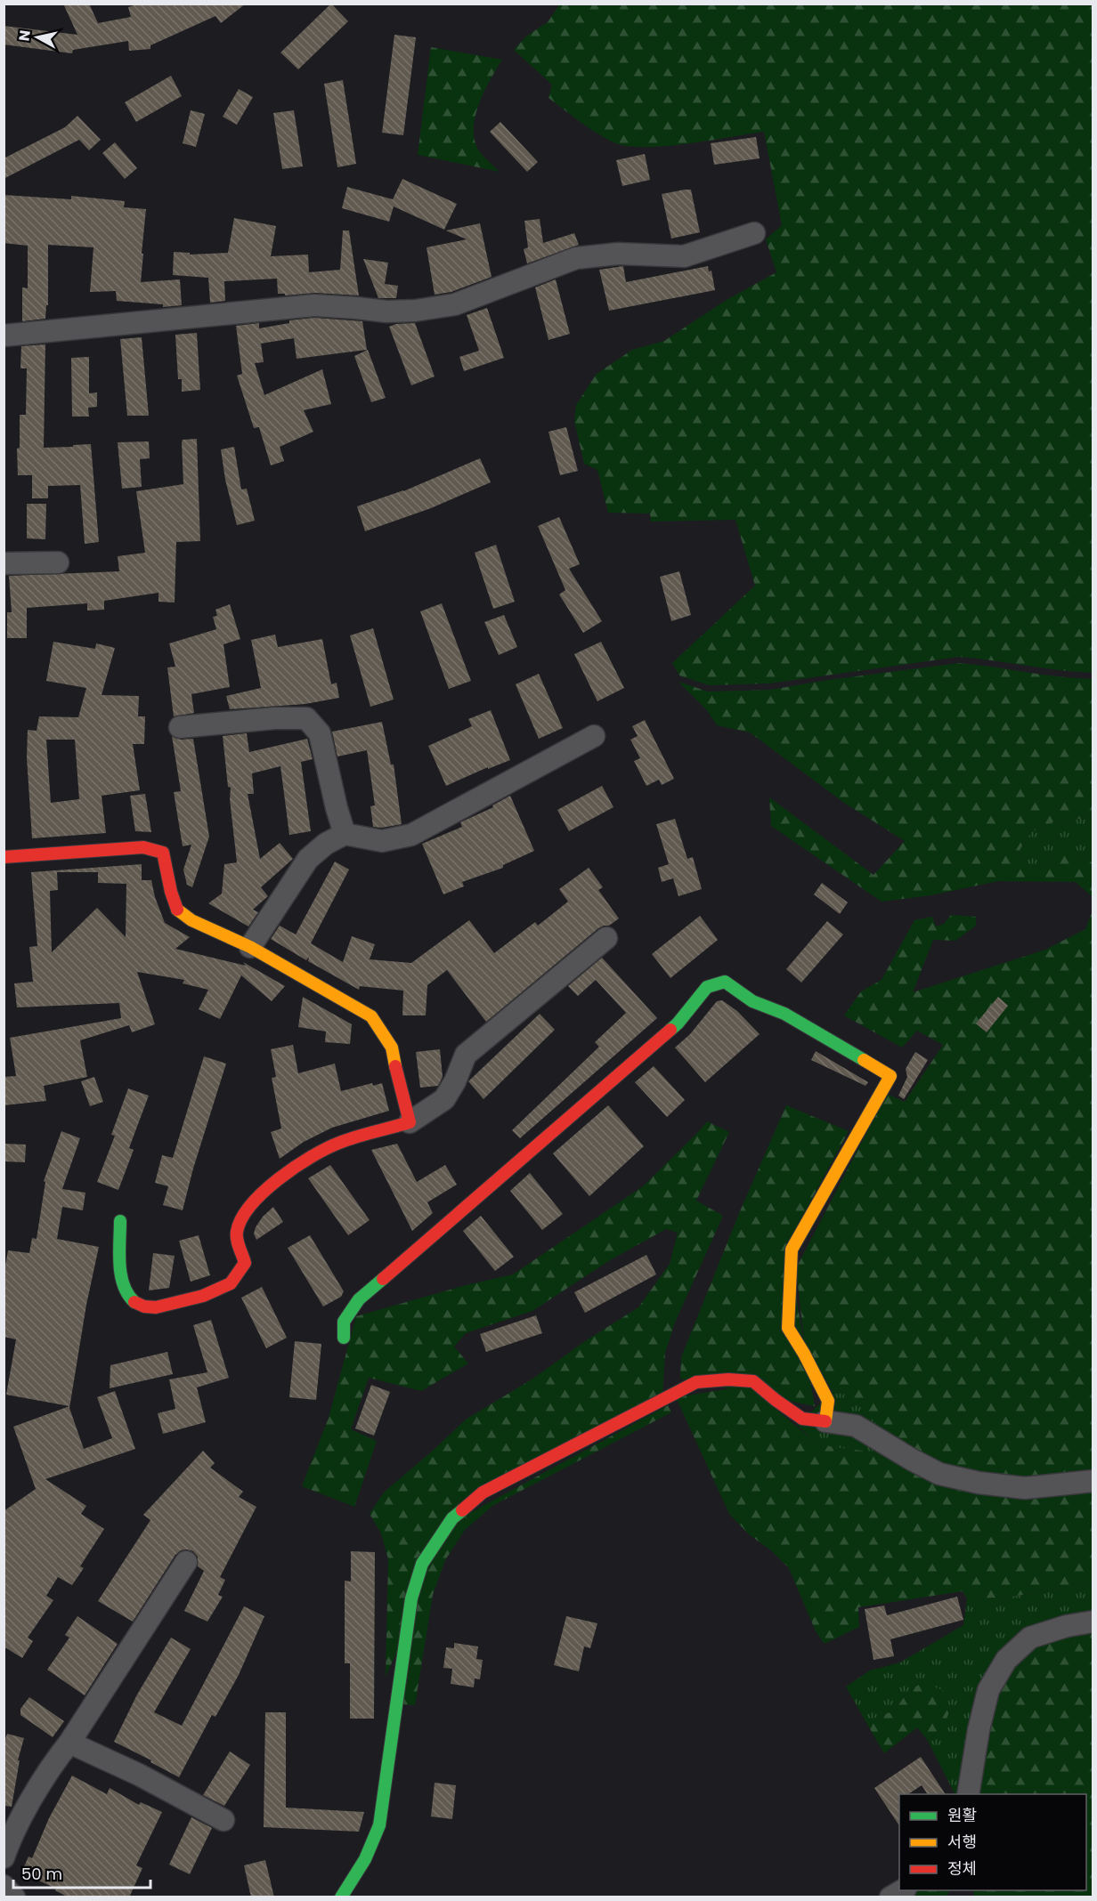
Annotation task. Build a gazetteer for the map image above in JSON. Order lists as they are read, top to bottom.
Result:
{
  "legend": ["원활", "서행", "정체"],
  "scale_bar": "50 m",
  "north": "left"
}
